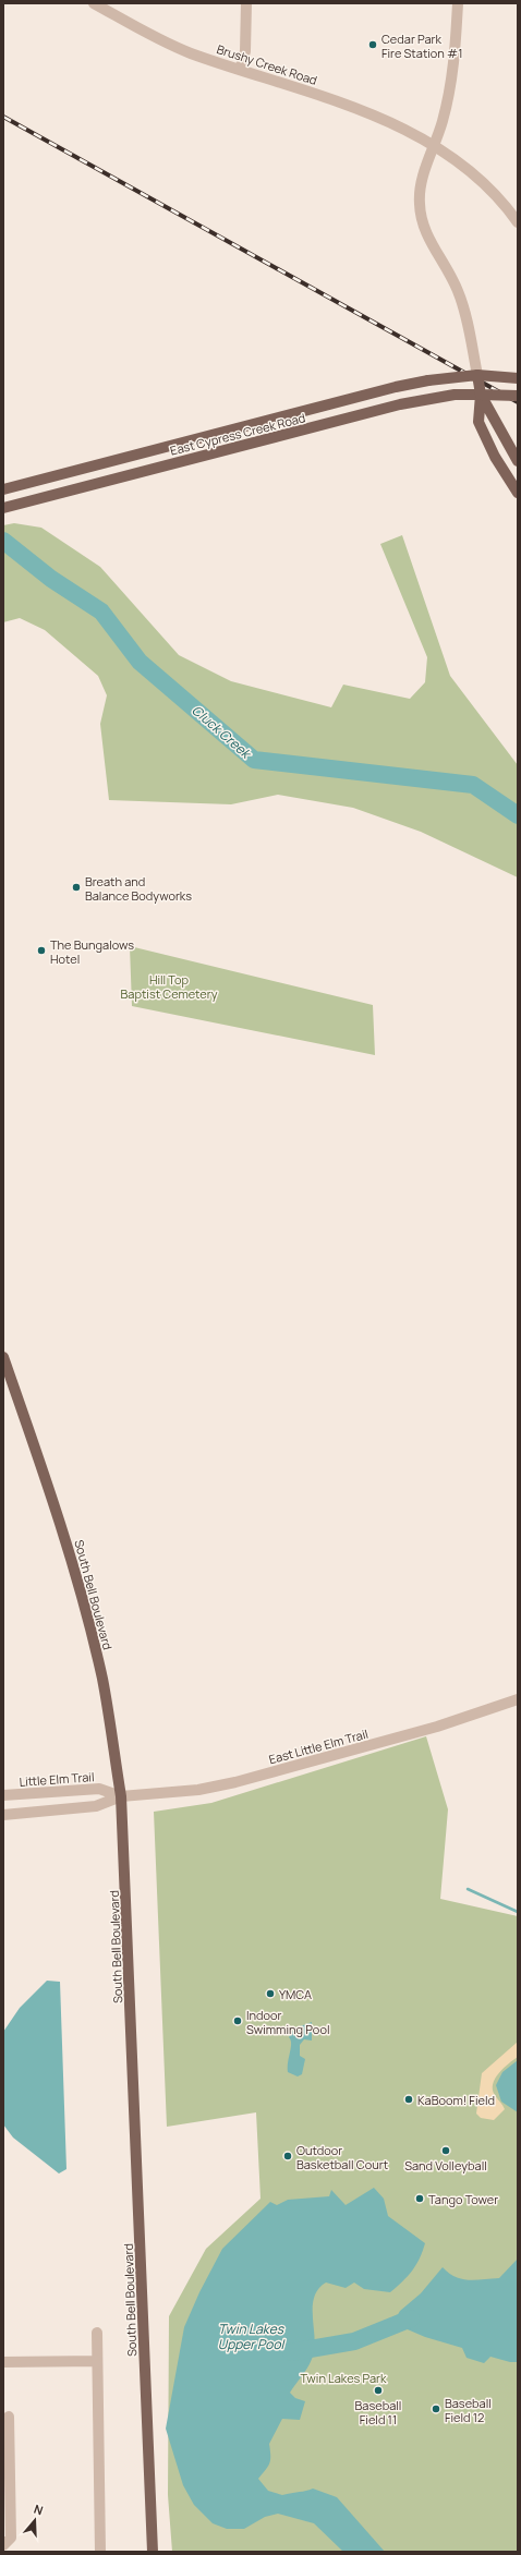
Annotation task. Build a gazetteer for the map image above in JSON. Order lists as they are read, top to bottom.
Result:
{
  "streets": {
    "main road": ["East Cypress Creek Road", "South Bell Boulevard"],
    "street": ["Brushy Creek Road", "East Little Elm Trail", "Little Elm Trail"]
  },
  "crossings": [
    ["South Bell Boulevard", "East Little Elm Trail"],
    ["South Bell Boulevard", "Little Elm Trail"],
    ["East Little Elm Trail", "Little Elm Trail"]
  ],
  "water": ["Cluck Creek", "Twin Lakes Upper Pool"],
  "parks": ["Hill Top Baptist Cemetery", "Twin Lakes Park"],
  "places": [
    "Cedar Park Fire Station #1",
    "Breath and Balance Bodyworks",
    "The Bungalows Hotel",
    "YMCA",
    "Indoor Swimming Pool",
    "KaBoom! Field",
    "Sand Volleyball",
    "Outdoor Basketball Court",
    "Tango Tower",
    "Baseball Field 11",
    "Baseball Field 12"
  ],
  "north": "top"
}
